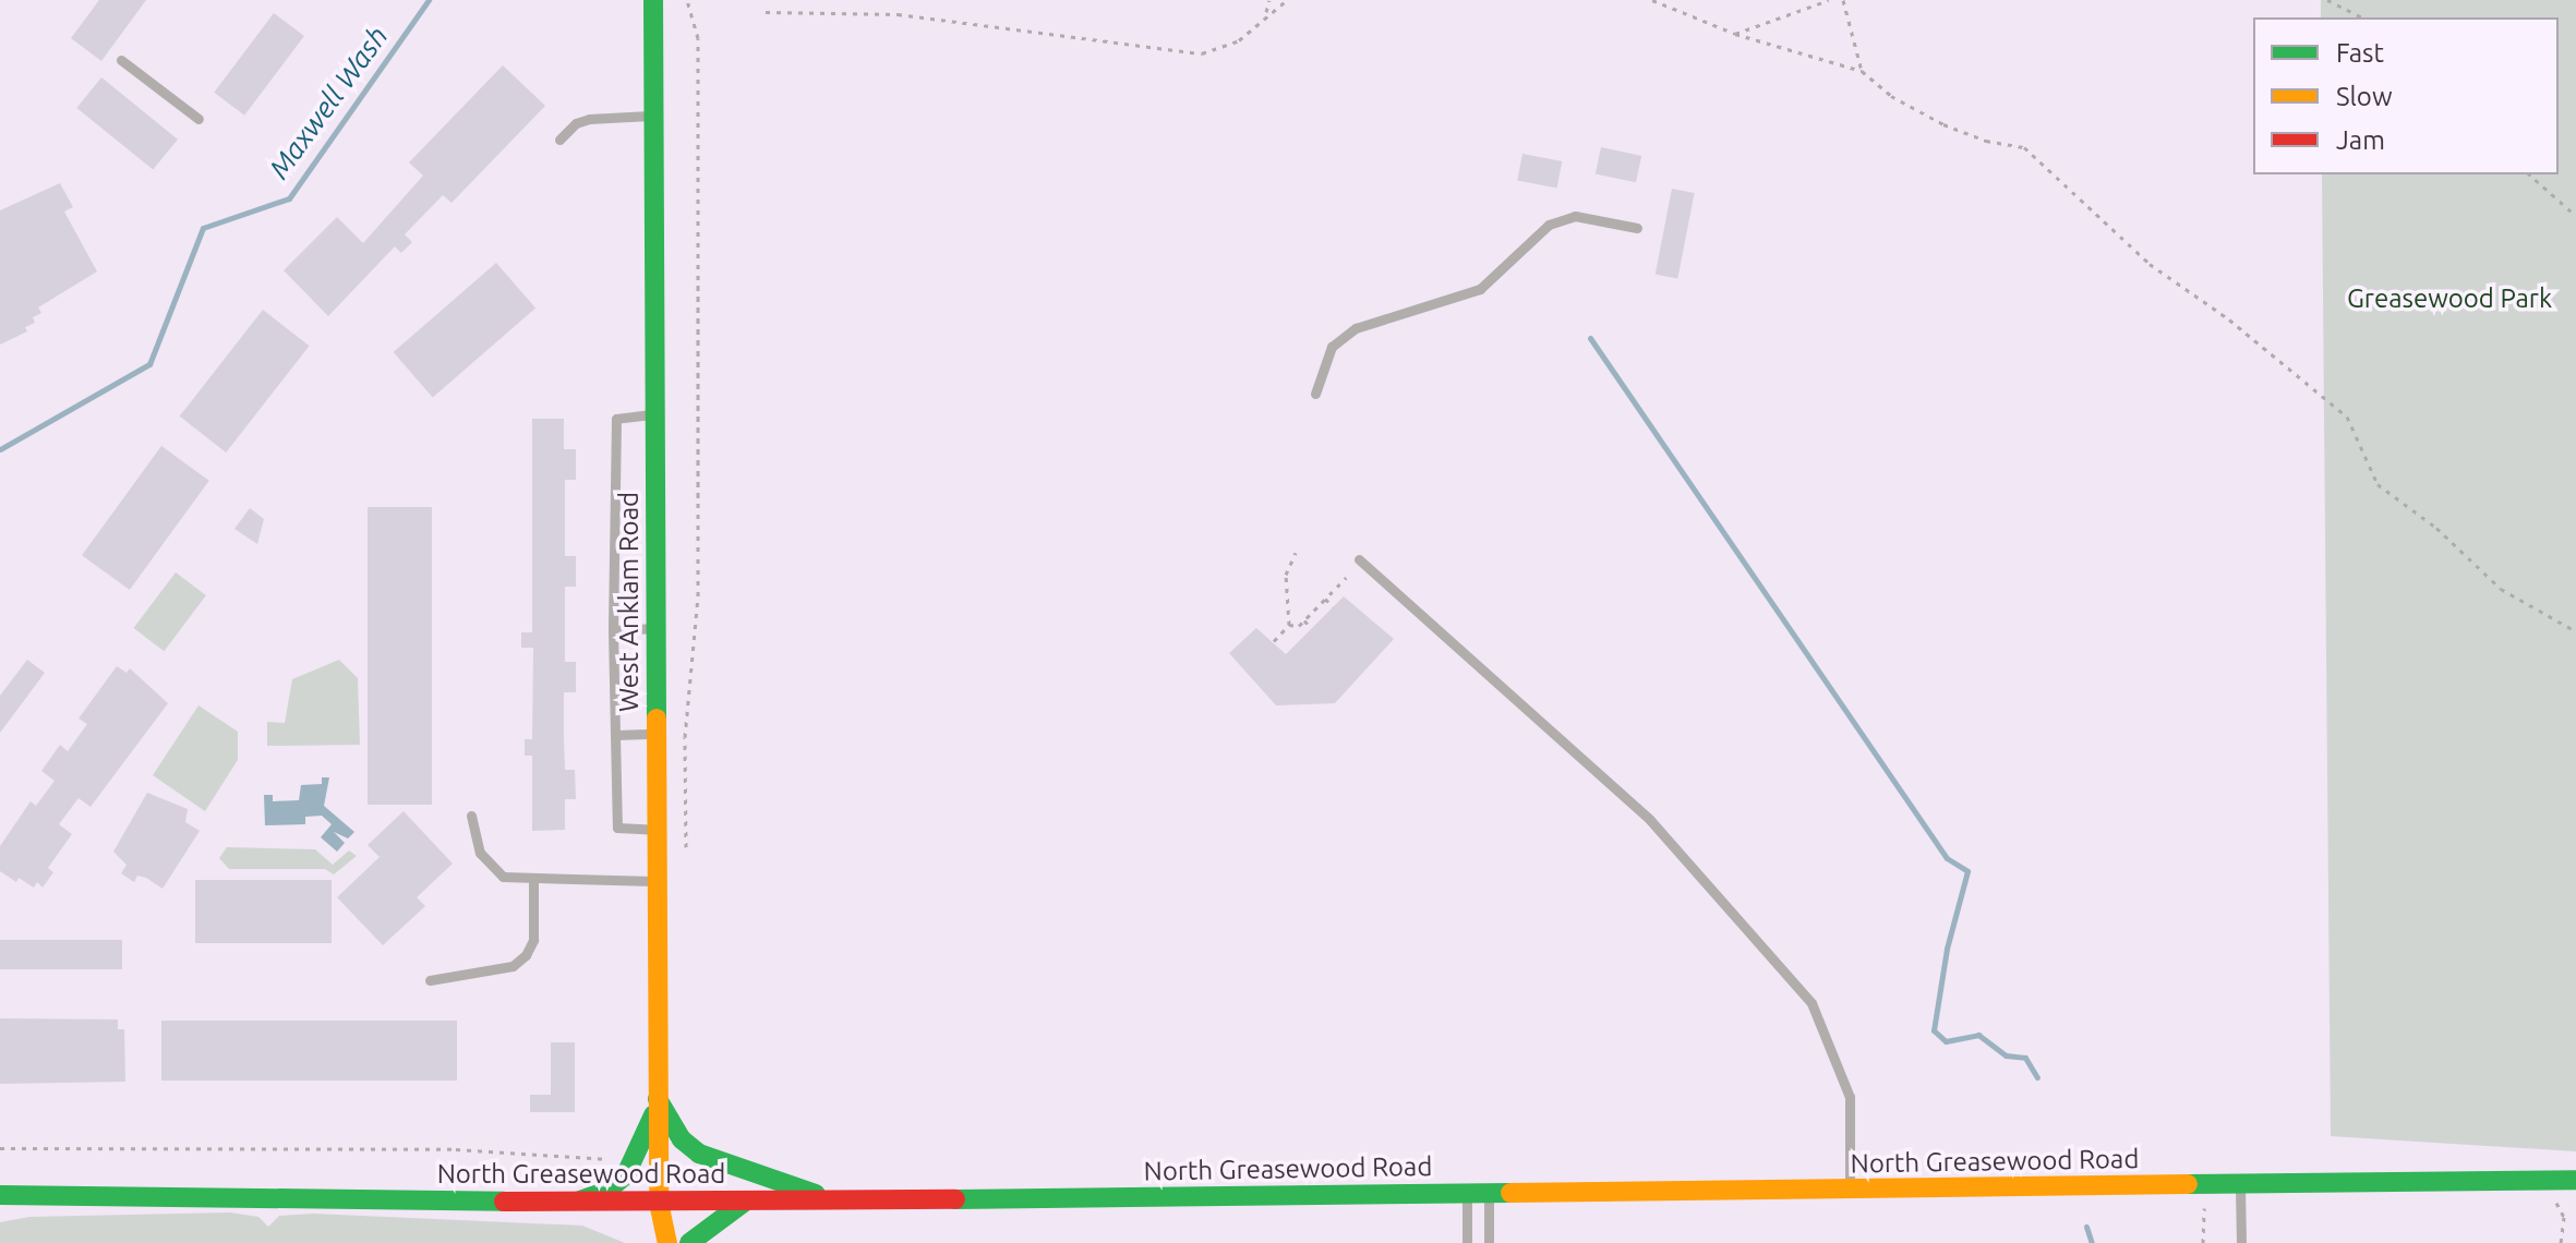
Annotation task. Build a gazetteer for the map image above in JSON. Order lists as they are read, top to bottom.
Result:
{
  "streets": {
    "main road": ["West Anklam Road", "North Greasewood Road"]
  },
  "crossings": [
    ["West Anklam Road", "North Greasewood Road"]
  ],
  "water": ["Maxwell Wash"],
  "parks": ["Greasewood Park"],
  "legend": ["Fast", "Slow", "Jam"]
}
